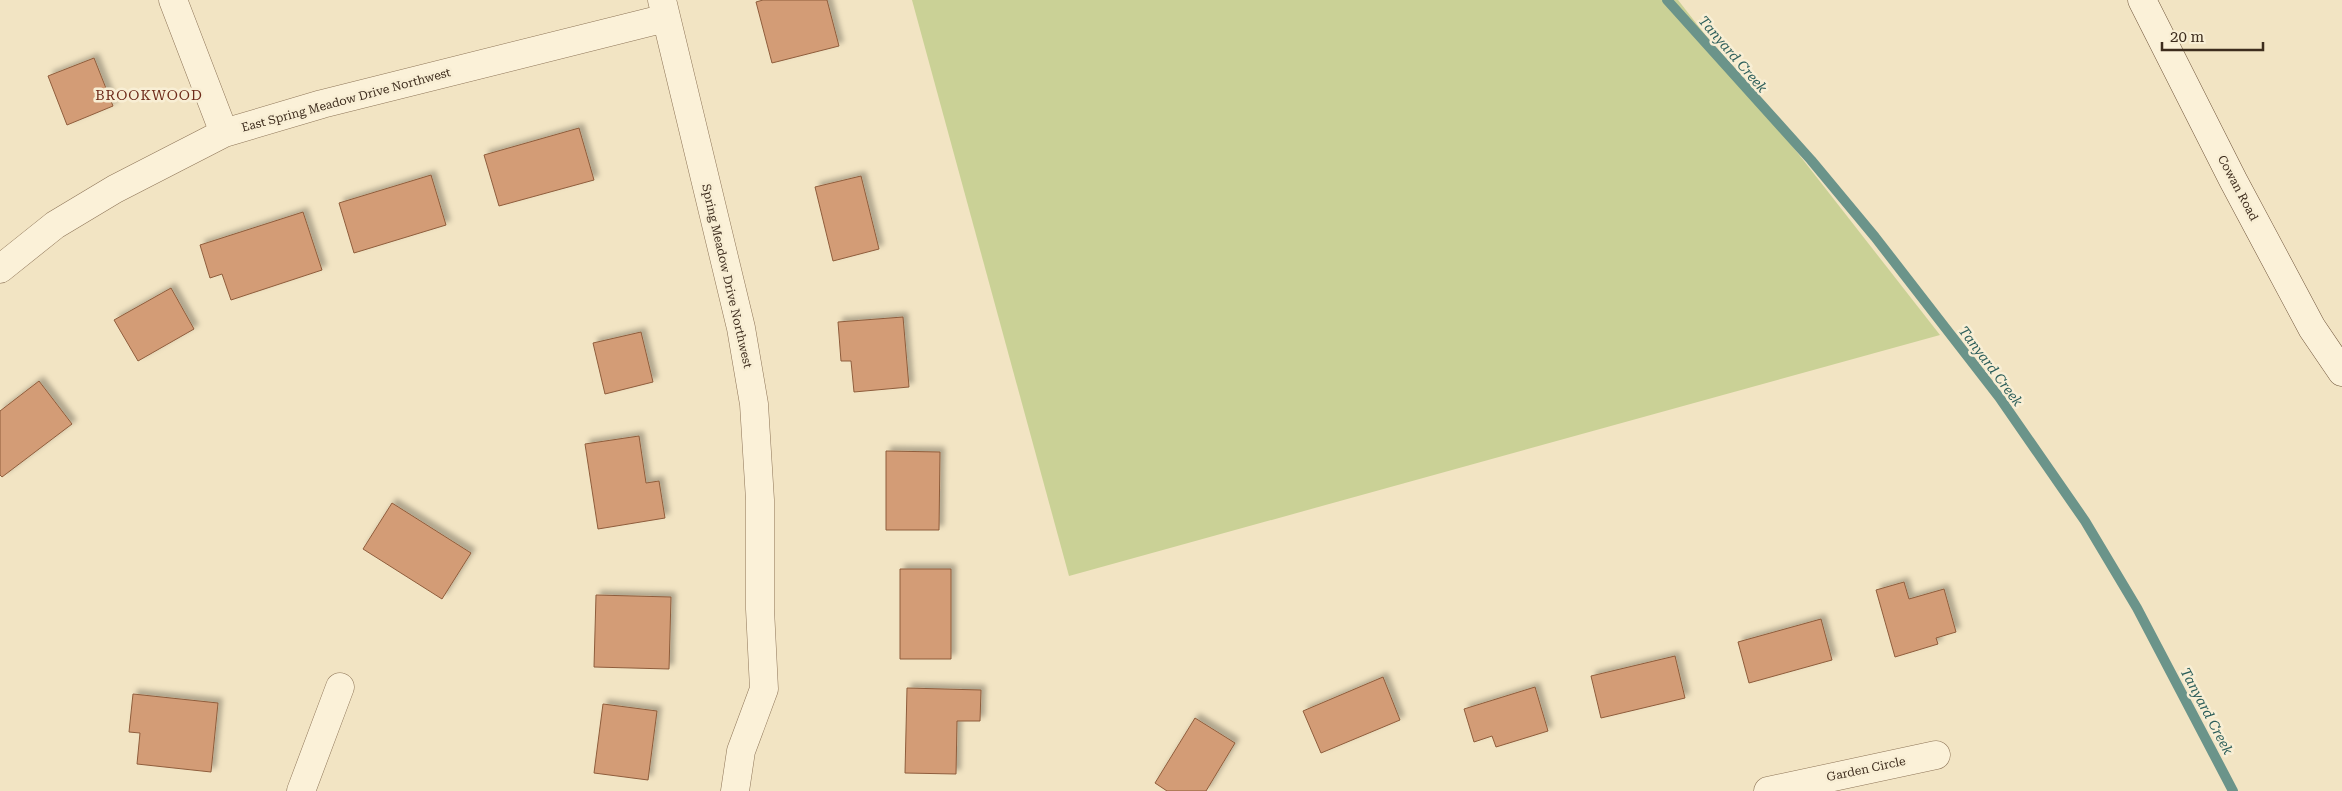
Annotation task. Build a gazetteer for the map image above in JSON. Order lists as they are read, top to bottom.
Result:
{
  "streets": {
    "street": [
      "East Spring Meadow Drive Northwest",
      "Cowan Road",
      "Spring Meadow Drive Northwest",
      "Garden Circle"
    ]
  },
  "crossings": [
    ["East Spring Meadow Drive Northwest", "Spring Meadow Drive Northwest"]
  ],
  "districts": ["BROOKWOOD"],
  "water": ["Tanyard Creek"],
  "scale_bar": "20 m"
}
